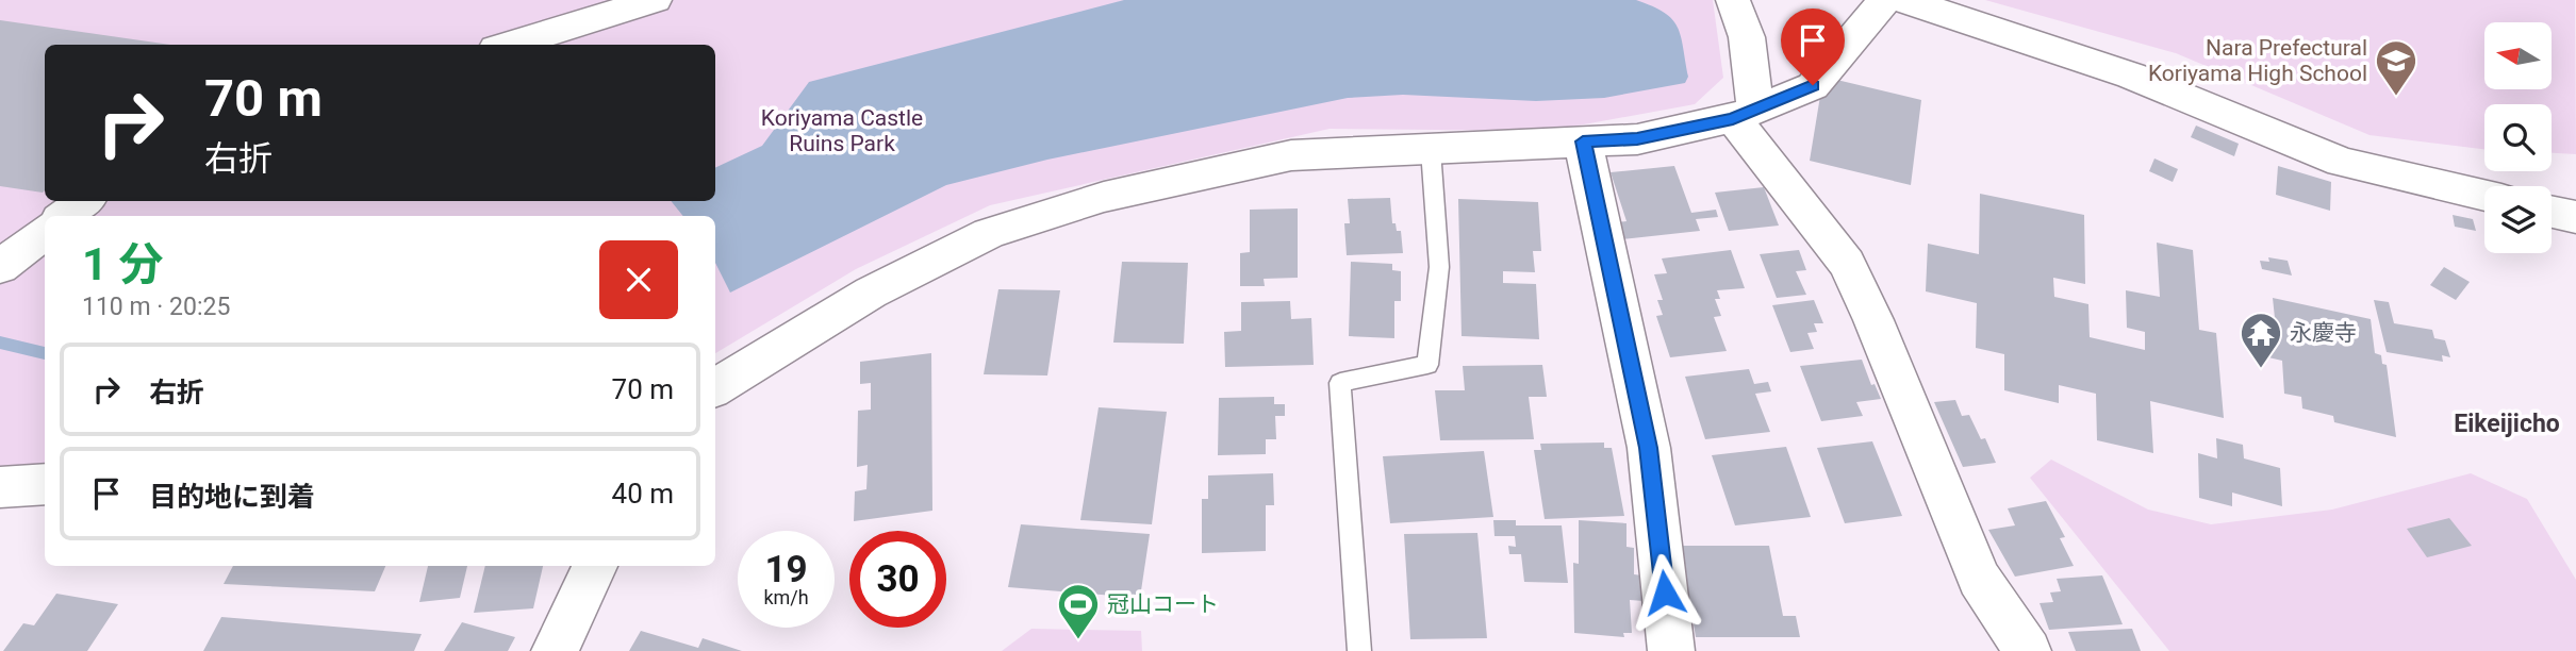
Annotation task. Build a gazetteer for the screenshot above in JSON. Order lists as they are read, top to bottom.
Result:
{
  "districts": ["Eikeijicho"],
  "parks": ["Koriyama Castle Ruins Park"],
  "places": {
    "school or university": ["Nara Prefectural Koriyama High School"],
    "temple": ["永慶寺"],
    "sports": ["冠山コート"]
  },
  "north": "left",
  "page": {
    "turn": ["70 m", "右折"],
    "heading": ["1 分", "110 m · 20:25"],
    "list": [
      {
        "name": "右折",
        "value": "70 m"
      },
      {
        "name": "目的地に到着",
        "value": "40 m"
      }
    ],
    "speed": "19 km/h",
    "limit": "30"
  }
}
